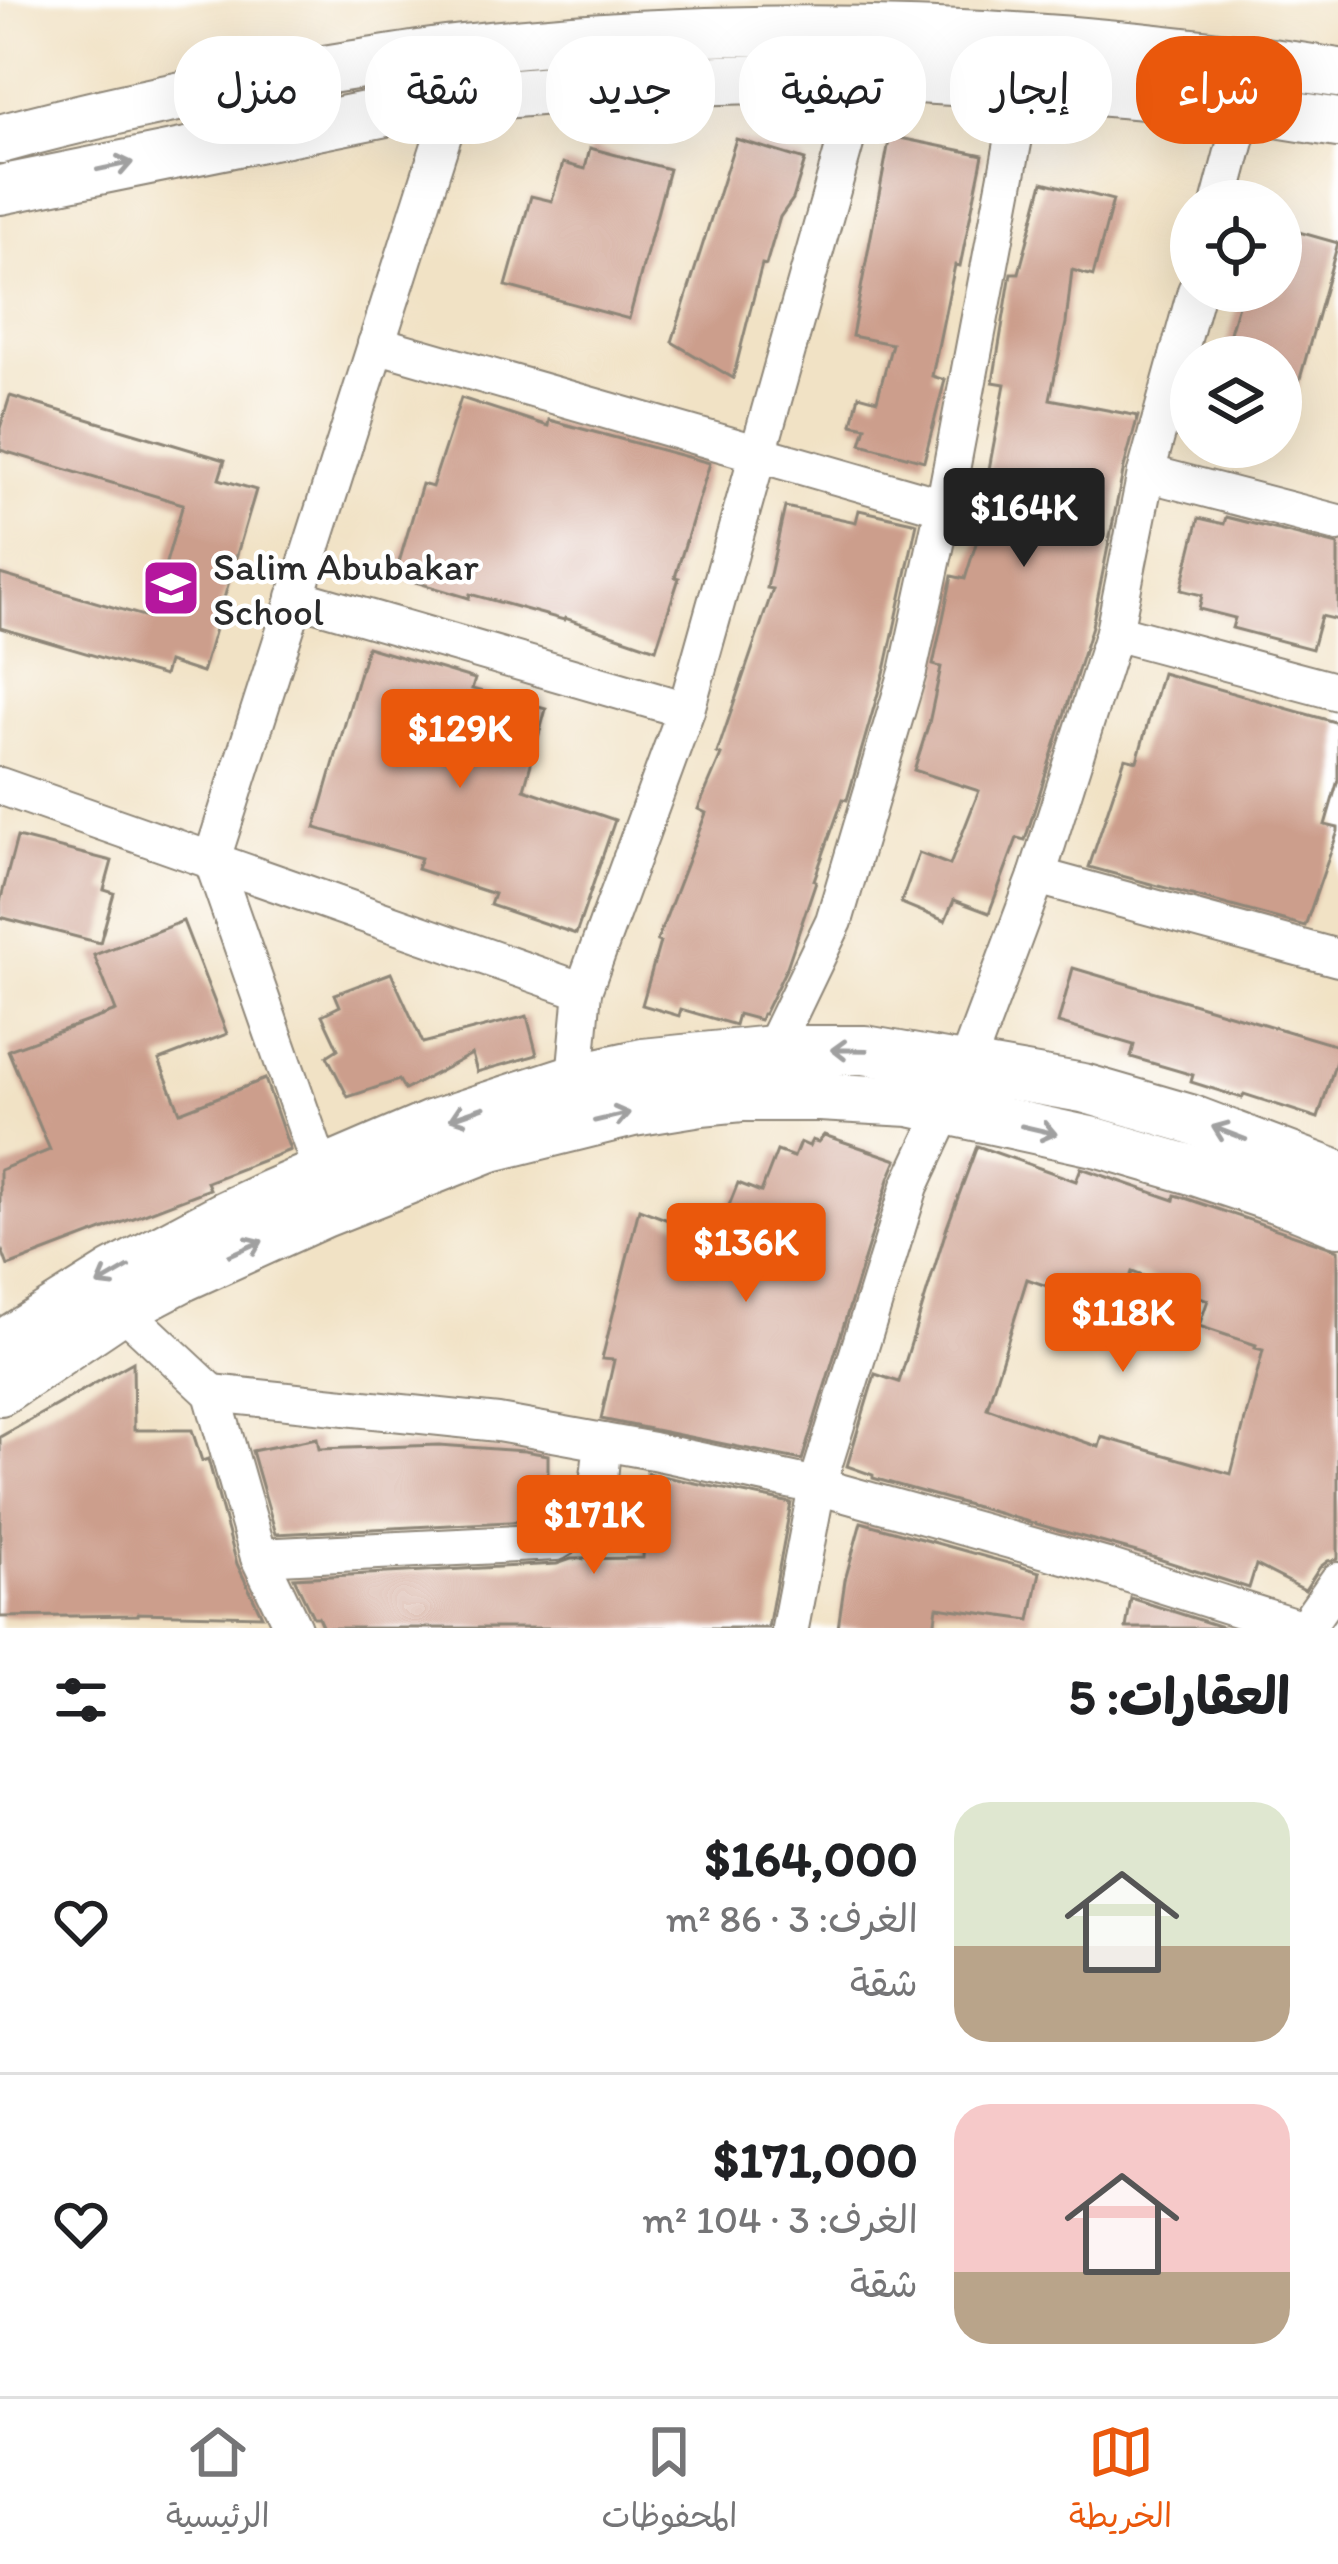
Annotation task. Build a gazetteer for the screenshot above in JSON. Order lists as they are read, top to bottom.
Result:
{
  "places": {
    "school or university": ["Salim Abubakar School"]
  },
  "page": {
    "chip": [
      "شراء",
      "إيجار",
      "تصفية",
      "جديد",
      "شقة",
      "منزل"
    ],
    "price": [
      "$164K",
      "$129K",
      "$136K",
      "$118K",
      "$171K"
    ],
    "heading": "العقارات: 5",
    "list": [
      {
        "name": "$164,000",
        "note": "الغرف: 3 · 86 m² · شقة"
      },
      {
        "name": "$171,000",
        "note": "الغرف: 3 · 104 m² · شقة"
      }
    ],
    "tabs": ["الخريطة", "المحفوظات", "الرئيسية"]
  }
}
